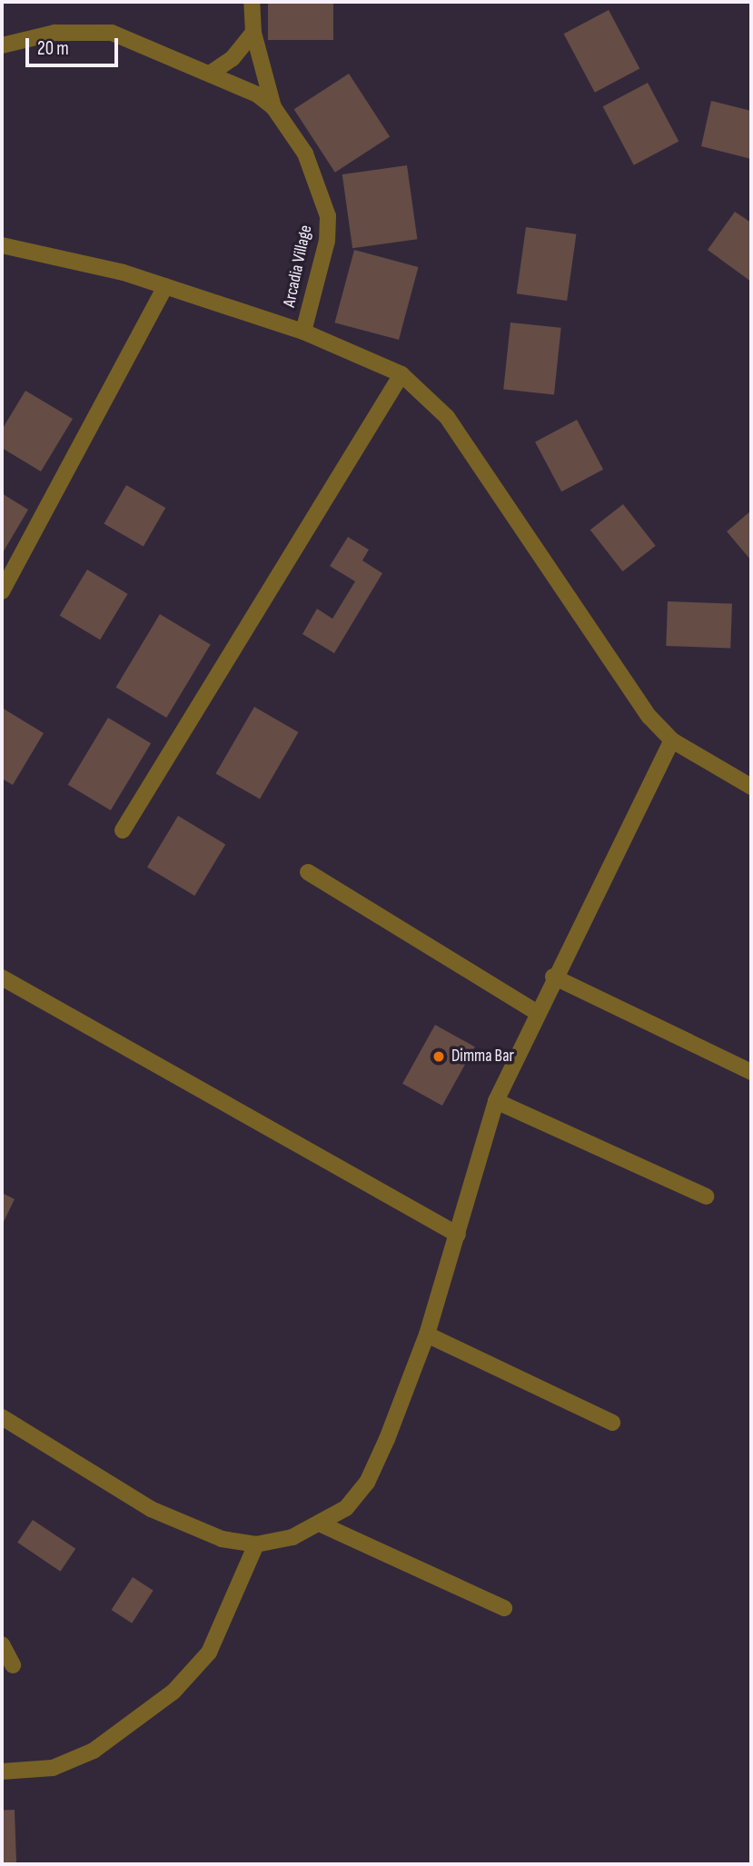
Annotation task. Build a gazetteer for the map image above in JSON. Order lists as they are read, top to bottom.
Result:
{
  "streets": {
    "street": ["Arcadia Village"]
  },
  "places": ["Dimma Bar"],
  "scale_bar": "20 m"
}
